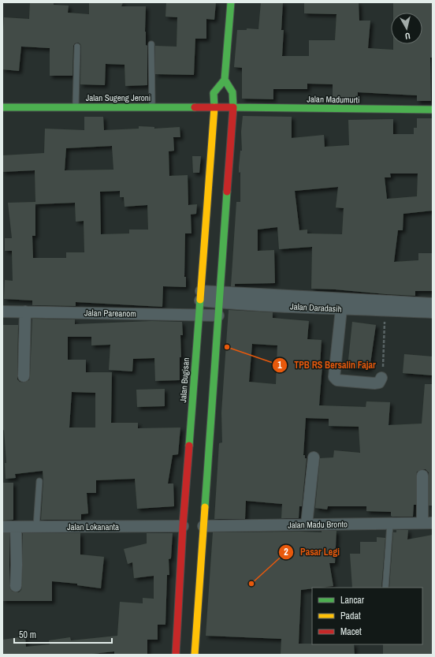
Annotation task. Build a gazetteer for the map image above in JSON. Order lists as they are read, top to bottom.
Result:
{
  "streets": {
    "main road": ["Jalan Sugeng Jeroni", "Jalan Madumurti", "Jalan Bugisan"],
    "street": [
      "Jalan Daradasih",
      "Jalan Pareanom",
      "Jalan Madu Bronto",
      "Jalan Lokananta"
    ]
  },
  "crossings": [
    ["Jalan Sugeng Jeroni", "Jalan Madumurti"],
    ["Jalan Sugeng Jeroni", "Jalan Bugisan"],
    ["Jalan Daradasih", "Jalan Bugisan"],
    ["Jalan Pareanom", "Jalan Bugisan"],
    ["Jalan Bugisan", "Jalan Lokananta"]
  ],
  "places": ["TPB RS Bersalin Fajar", "Pasar Legi"],
  "legend": ["Lancar", "Padat", "Macet"],
  "scale_bar": "50 m",
  "north": "bottom"
}
